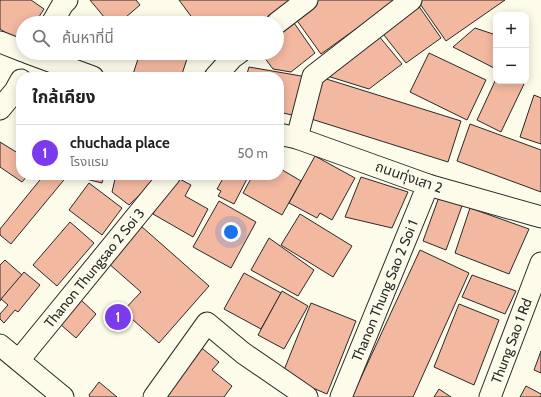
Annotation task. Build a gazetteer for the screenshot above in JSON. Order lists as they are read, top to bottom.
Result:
{
  "streets": {
    "street": [
      "ถนนทุ่งเสา 2",
      "Thanon Thungsao 2 Soi 3",
      "Thanon Thung Sao 2 Soi 1",
      "Thung Sao 1 Rd"
    ]
  },
  "crossings": [
    ["ถนนทุ่งเสา 2", "Thanon Thung Sao 2 Soi 1"]
  ],
  "page": {
    "map_buttons": ["+", "−"],
    "search": "ค้นหาที่นี่",
    "heading": "ใกล้เคียง",
    "list": [
      {
        "mark": "1",
        "name": "chuchada place",
        "note": "โรงแรม",
        "value": "50 m"
      }
    ],
    "pins": "1"
  }
}
